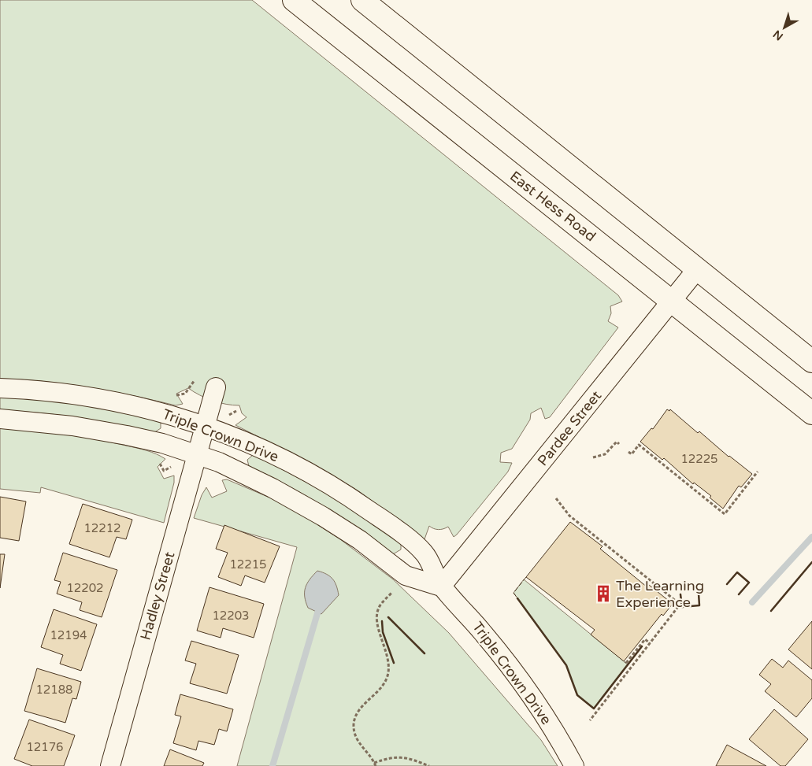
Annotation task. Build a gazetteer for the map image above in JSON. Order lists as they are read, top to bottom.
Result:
{
  "streets": {
    "main road": ["East Hess Road"],
    "street": ["Pardee Street", "Triple Crown Drive", "Hadley Street"]
  },
  "crossings": [
    ["East Hess Road", "Pardee Street"],
    ["Pardee Street", "Triple Crown Drive"],
    ["Triple Crown Drive", "Hadley Street"]
  ],
  "places": {
    "building": ["The Learning Experience"]
  },
  "house_numbers": [
    "12225",
    "12212",
    "12215",
    "12202",
    "12203",
    "12194",
    "12188",
    "12176"
  ],
  "north": "bottom left"
}
